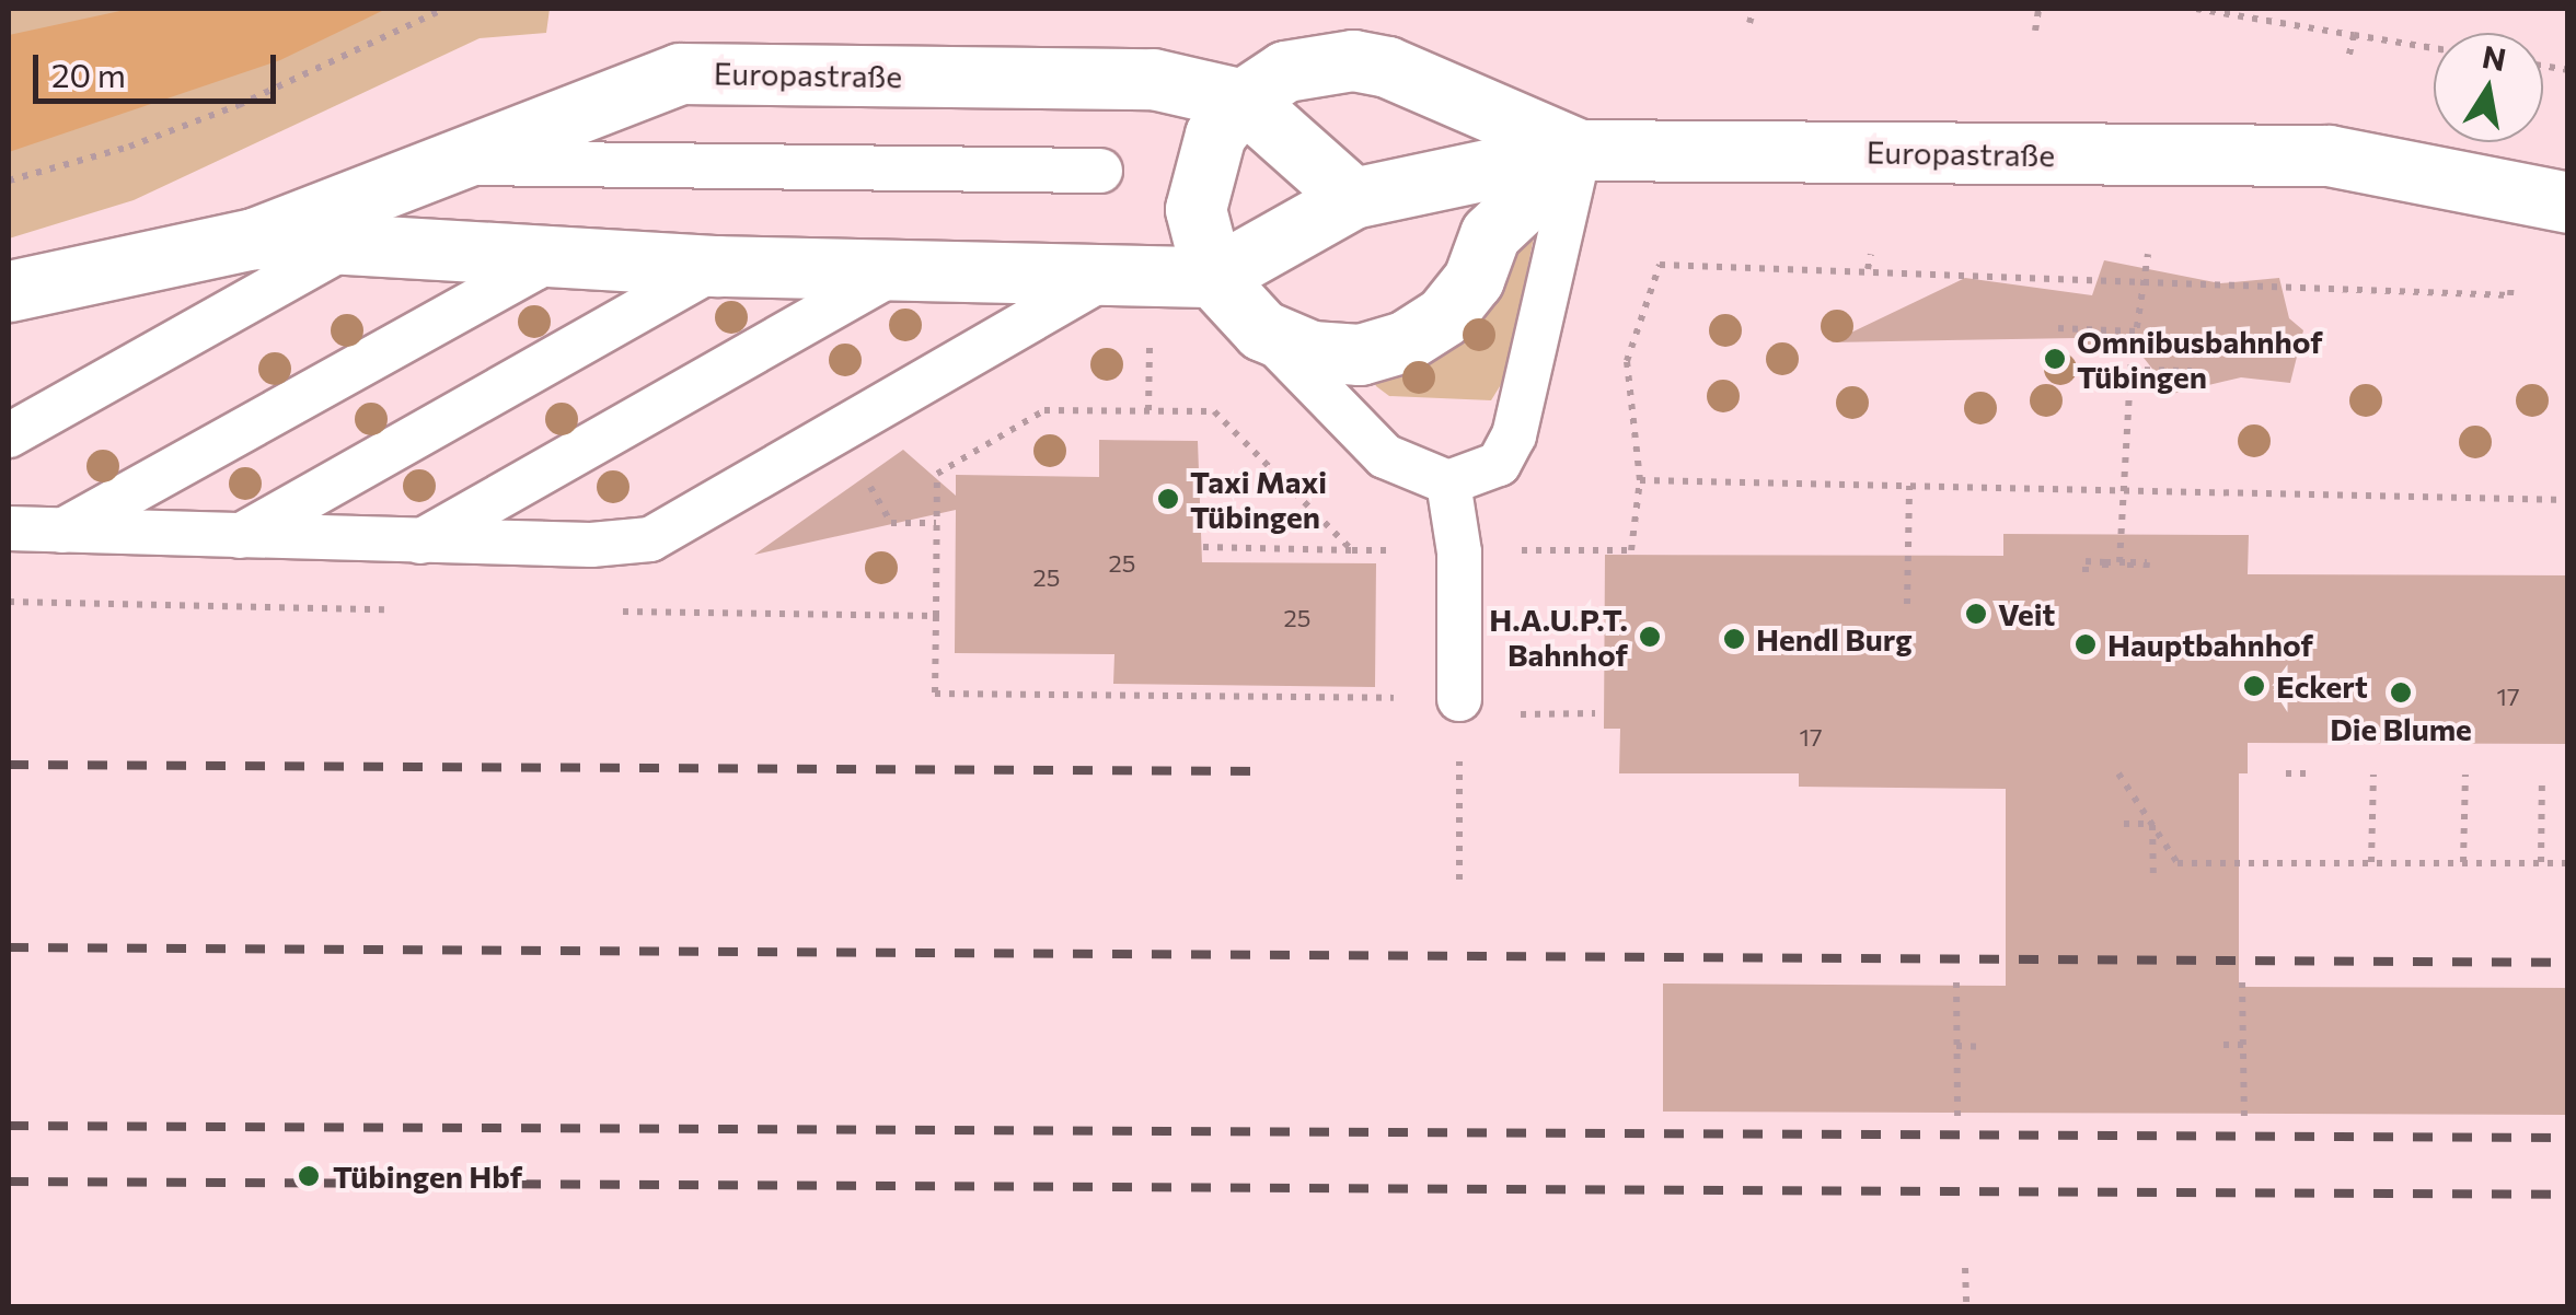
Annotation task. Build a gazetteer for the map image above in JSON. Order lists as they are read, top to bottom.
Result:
{
  "streets": {
    "street": ["Europastraße"]
  },
  "places": [
    "Omnibusbahnhof Tübingen",
    "Taxi Maxi Tübingen",
    "Veit",
    "H.A.U.P.T. Bahnhof",
    "Hendl Burg",
    "Hauptbahnhof",
    "Eckert",
    "Die Blume",
    "Tübingen Hbf"
  ],
  "house_numbers": [
    "25",
    "25",
    "25",
    "17",
    "17"
  ],
  "scale_bar": "20 m",
  "north": "top"
}
